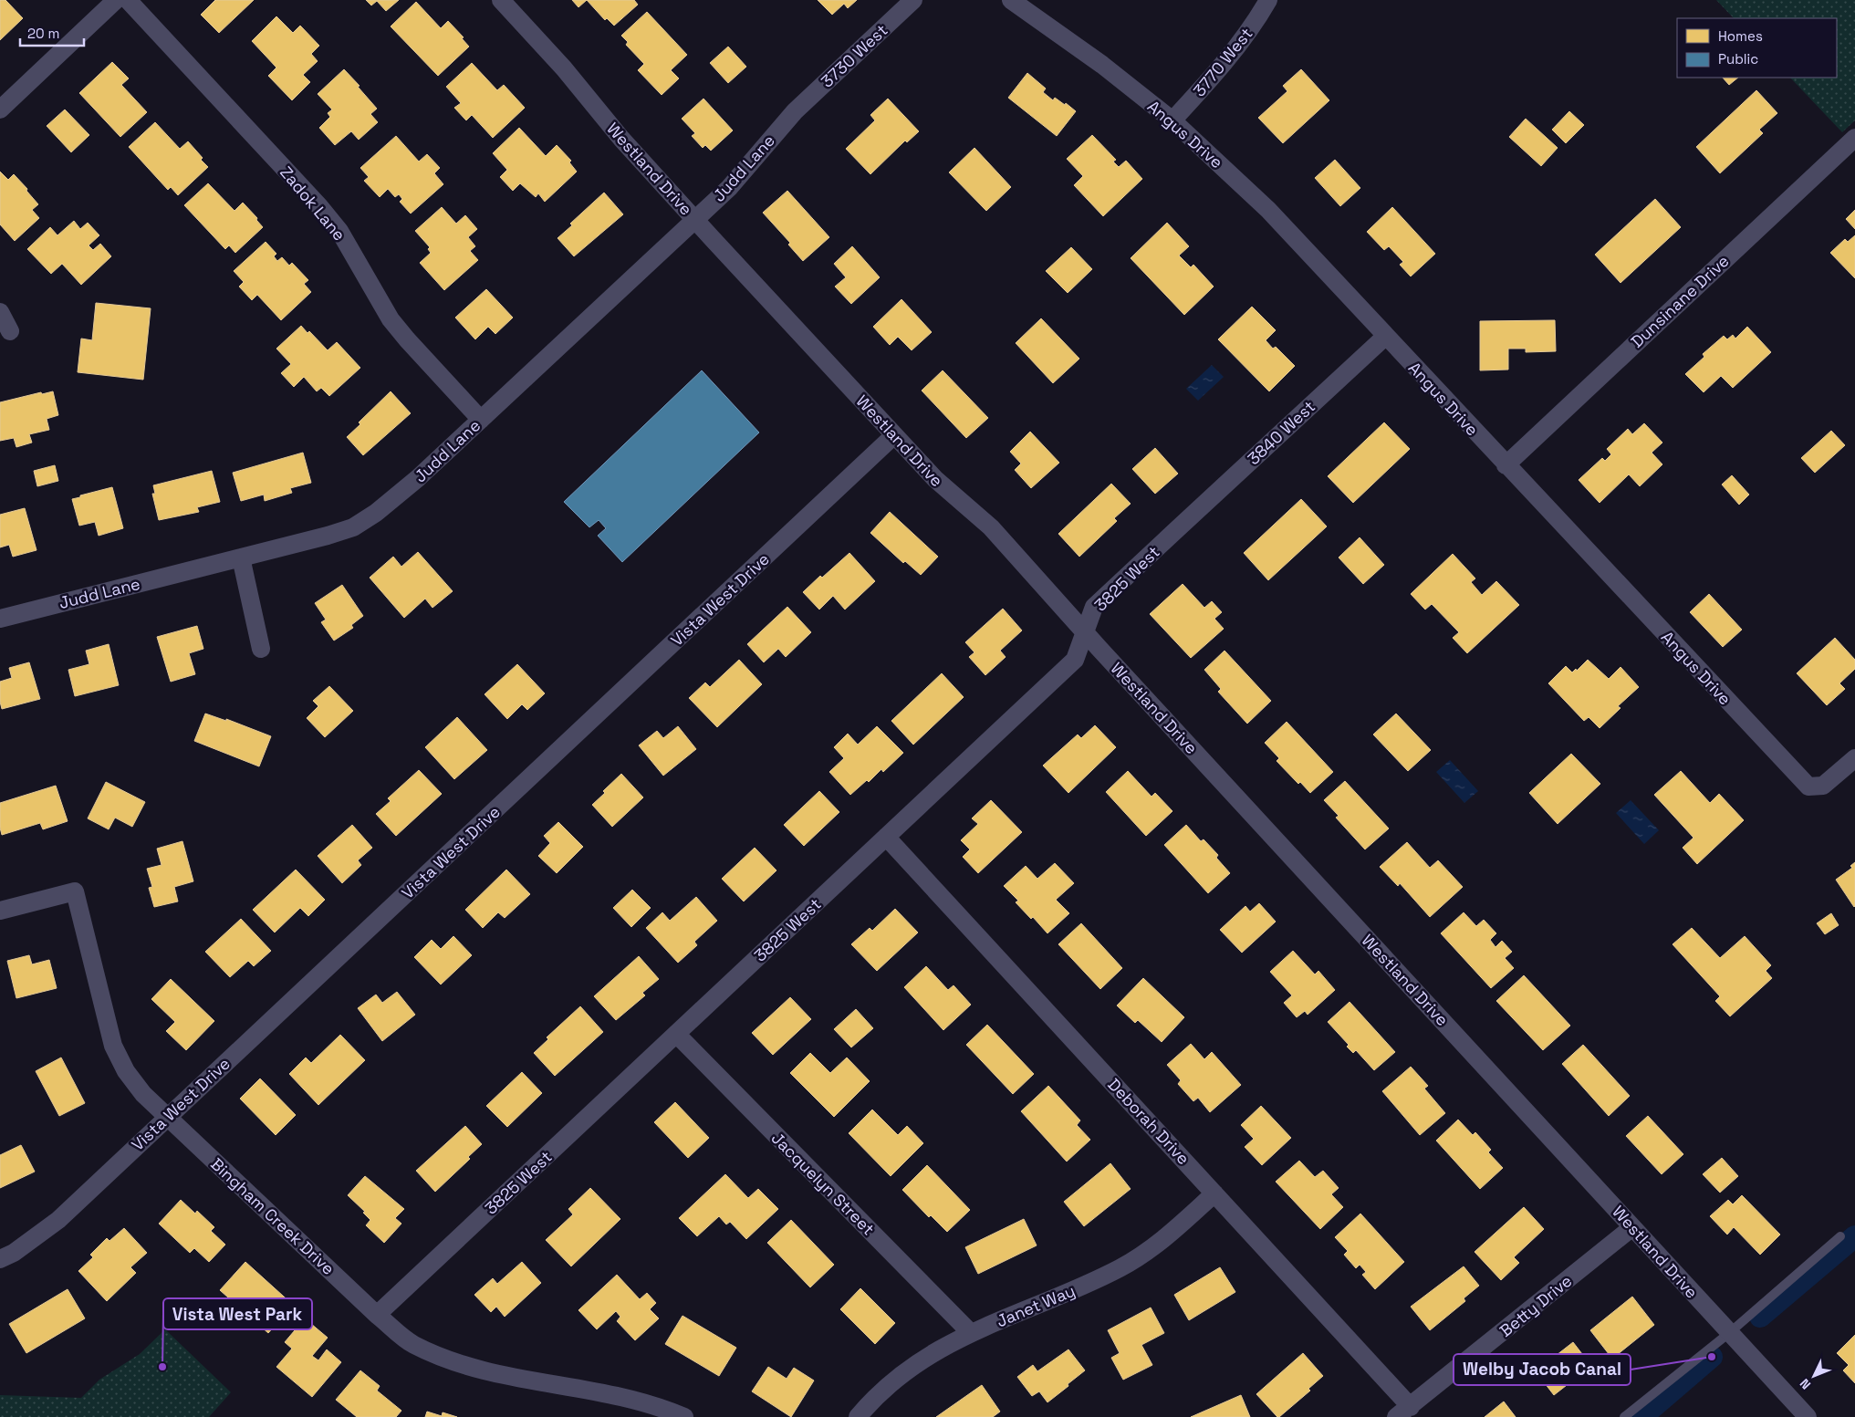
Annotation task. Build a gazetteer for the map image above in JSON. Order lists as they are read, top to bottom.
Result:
{
  "streets": {
    "street": [
      "3730 West",
      "3770 West",
      "Angus Drive",
      "Judd Lane",
      "Westland Drive",
      "Zadok Lane",
      "Dunsinane Drive",
      "3840 West",
      "3825 West",
      "Vista West Drive",
      "Deborah Drive",
      "Jacquelyn Street",
      "Bingham Creek Drive",
      "Janet Way",
      "Betty Drive"
    ]
  },
  "crossings": [
    ["3730 West", "Judd Lane"],
    ["3770 West", "Angus Drive"],
    ["Angus Drive", "Dunsinane Drive"],
    ["Angus Drive", "3840 West"],
    ["Judd Lane", "Westland Drive"],
    ["Judd Lane", "Zadok Lane"],
    ["Westland Drive", "3825 West"],
    ["Westland Drive", "Vista West Drive"],
    ["Westland Drive", "Betty Drive"],
    ["3840 West", "3825 West"],
    ["3825 West", "Deborah Drive"],
    ["3825 West", "Jacquelyn Street"],
    ["3825 West", "Bingham Creek Drive"],
    ["Vista West Drive", "Bingham Creek Drive"],
    ["Deborah Drive", "Janet Way"],
    ["Deborah Drive", "Betty Drive"],
    ["Jacquelyn Street", "Janet Way"]
  ],
  "places": ["Welby Jacob Canal", "Vista West Park"],
  "legend": ["Homes", "Public"],
  "scale_bar": "20 m",
  "north": "bottom left"
}
